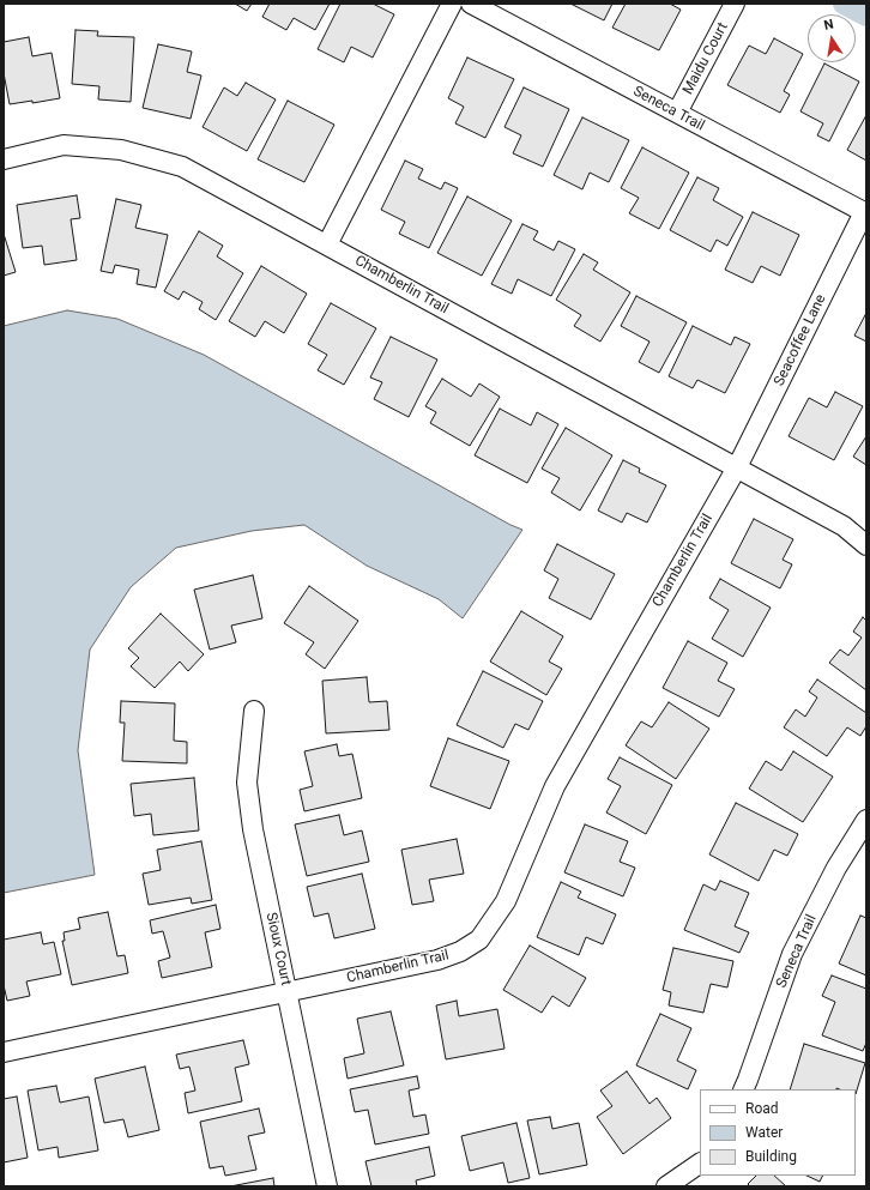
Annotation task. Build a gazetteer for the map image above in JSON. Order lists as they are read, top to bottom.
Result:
{
  "streets": {
    "street": [
      "Maidu Court",
      "Seneca Trail",
      "Chamberlin Trail",
      "Seacoffee Lane",
      "Sioux Court"
    ]
  },
  "crossings": [
    ["Maidu Court", "Seneca Trail"],
    ["Seneca Trail", "Seacoffee Lane"],
    ["Chamberlin Trail", "Seacoffee Lane"],
    ["Chamberlin Trail", "Sioux Court"]
  ],
  "legend": ["Road", "Water", "Building"],
  "north": "top"
}
